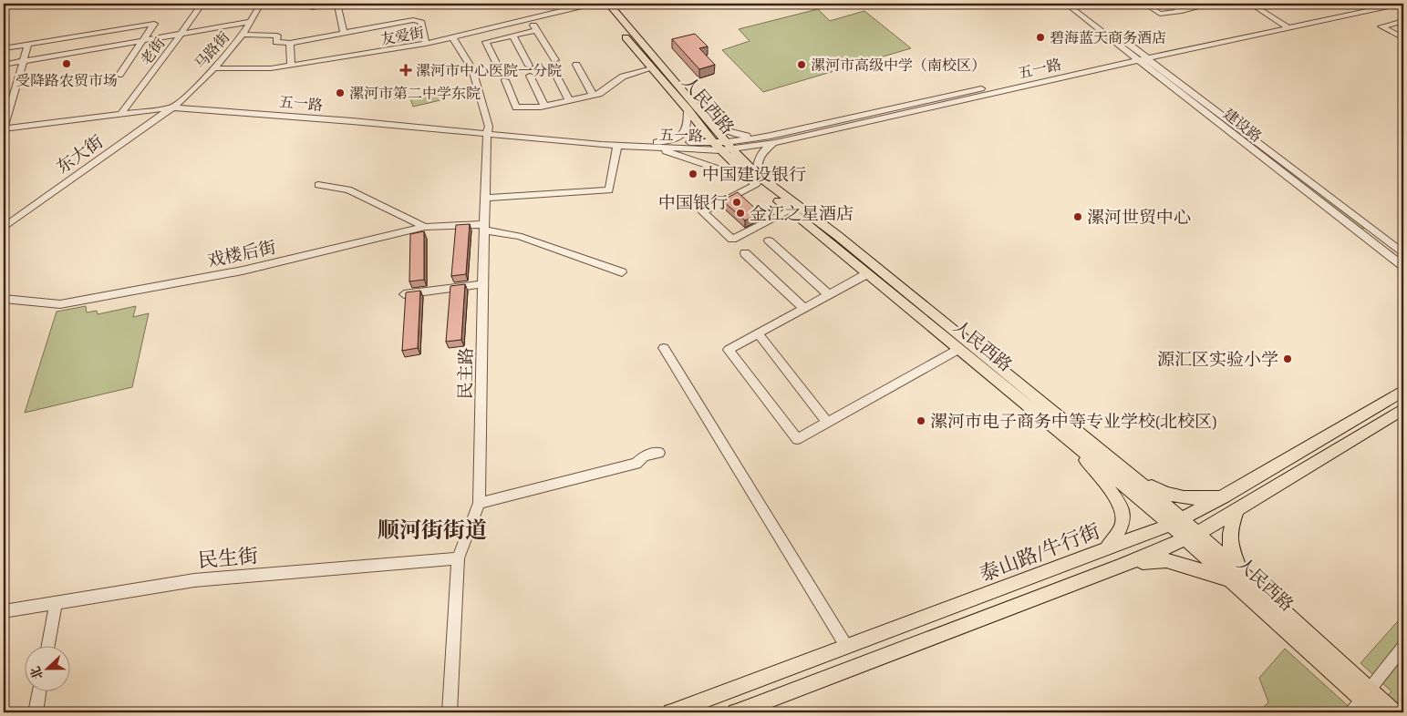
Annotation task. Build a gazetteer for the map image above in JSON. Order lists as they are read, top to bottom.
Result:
{
  "streets": {
    "main road": ["人民西路", "泰山路/牛行街"],
    "street": [
      "友爱街",
      "马路街",
      "老街",
      "五一路",
      "建设路",
      "东大街",
      "戏楼后街",
      "民主路",
      "民生街"
    ]
  },
  "crossings": [
    ["友爱街", "马路街"],
    ["友爱街", "民主路"],
    ["马路街", "五一路"],
    ["马路街", "东大街"],
    ["老街", "五一路"],
    ["五一路", "人民西路"],
    ["五一路", "建设路"],
    ["五一路", "东大街"],
    ["五一路", "民主路"],
    ["人民西路", "泰山路/牛行街"],
    ["戏楼后街", "民主路"],
    ["民主路", "民生街"]
  ],
  "districts": ["顺河街街道"],
  "places": {
    "other": [
      "碧海蓝天商务酒店",
      "受降路农贸市场",
      "漯河市高级中学（南校区）",
      "漯河市第二中学东院",
      "中国建设银行",
      "中国银行",
      "金江之星酒店",
      "漯河世贸中心",
      "源汇区实验小学",
      "漯河市电子商务中等专业学校(北校区)"
    ],
    "health": ["漯河市中心医院一分院"]
  },
  "north": "left"
}
